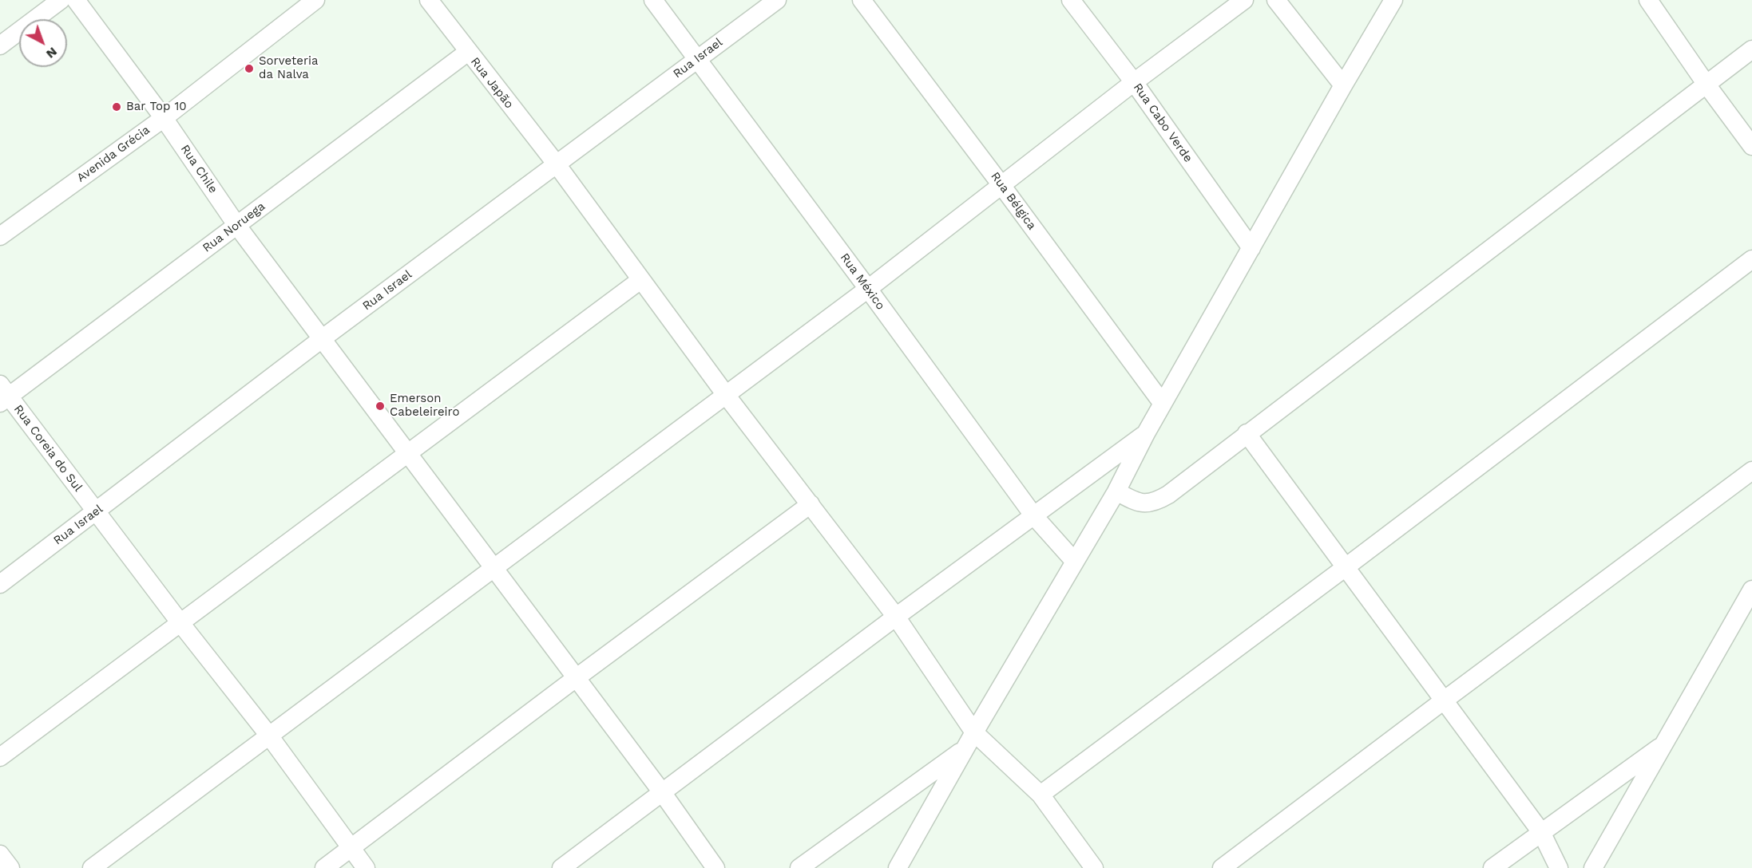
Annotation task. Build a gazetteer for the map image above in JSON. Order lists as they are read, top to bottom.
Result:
{
  "streets": {
    "street": [
      "Rua Israel",
      "Rua Japão",
      "Rua Cabo Verde",
      "Avenida Grécia",
      "Rua Chile",
      "Rua Bélgica",
      "Rua Noruega",
      "Rua México",
      "Rua Coreia do Sul"
    ]
  },
  "crossings": [
    ["Rua Israel", "Rua Japão"],
    ["Rua Israel", "Rua Chile"],
    ["Rua Israel", "Rua México"],
    ["Rua Israel", "Rua Coreia do Sul"],
    ["Rua Japão", "Rua Noruega"],
    ["Avenida Grécia", "Rua Chile"],
    ["Rua Chile", "Rua Noruega"],
    ["Rua Noruega", "Rua Coreia do Sul"]
  ],
  "places": ["Sorveteria da Nalva", "Bar Top 10", "Emerson Cabeleireiro"],
  "north": "bottom right"
}
